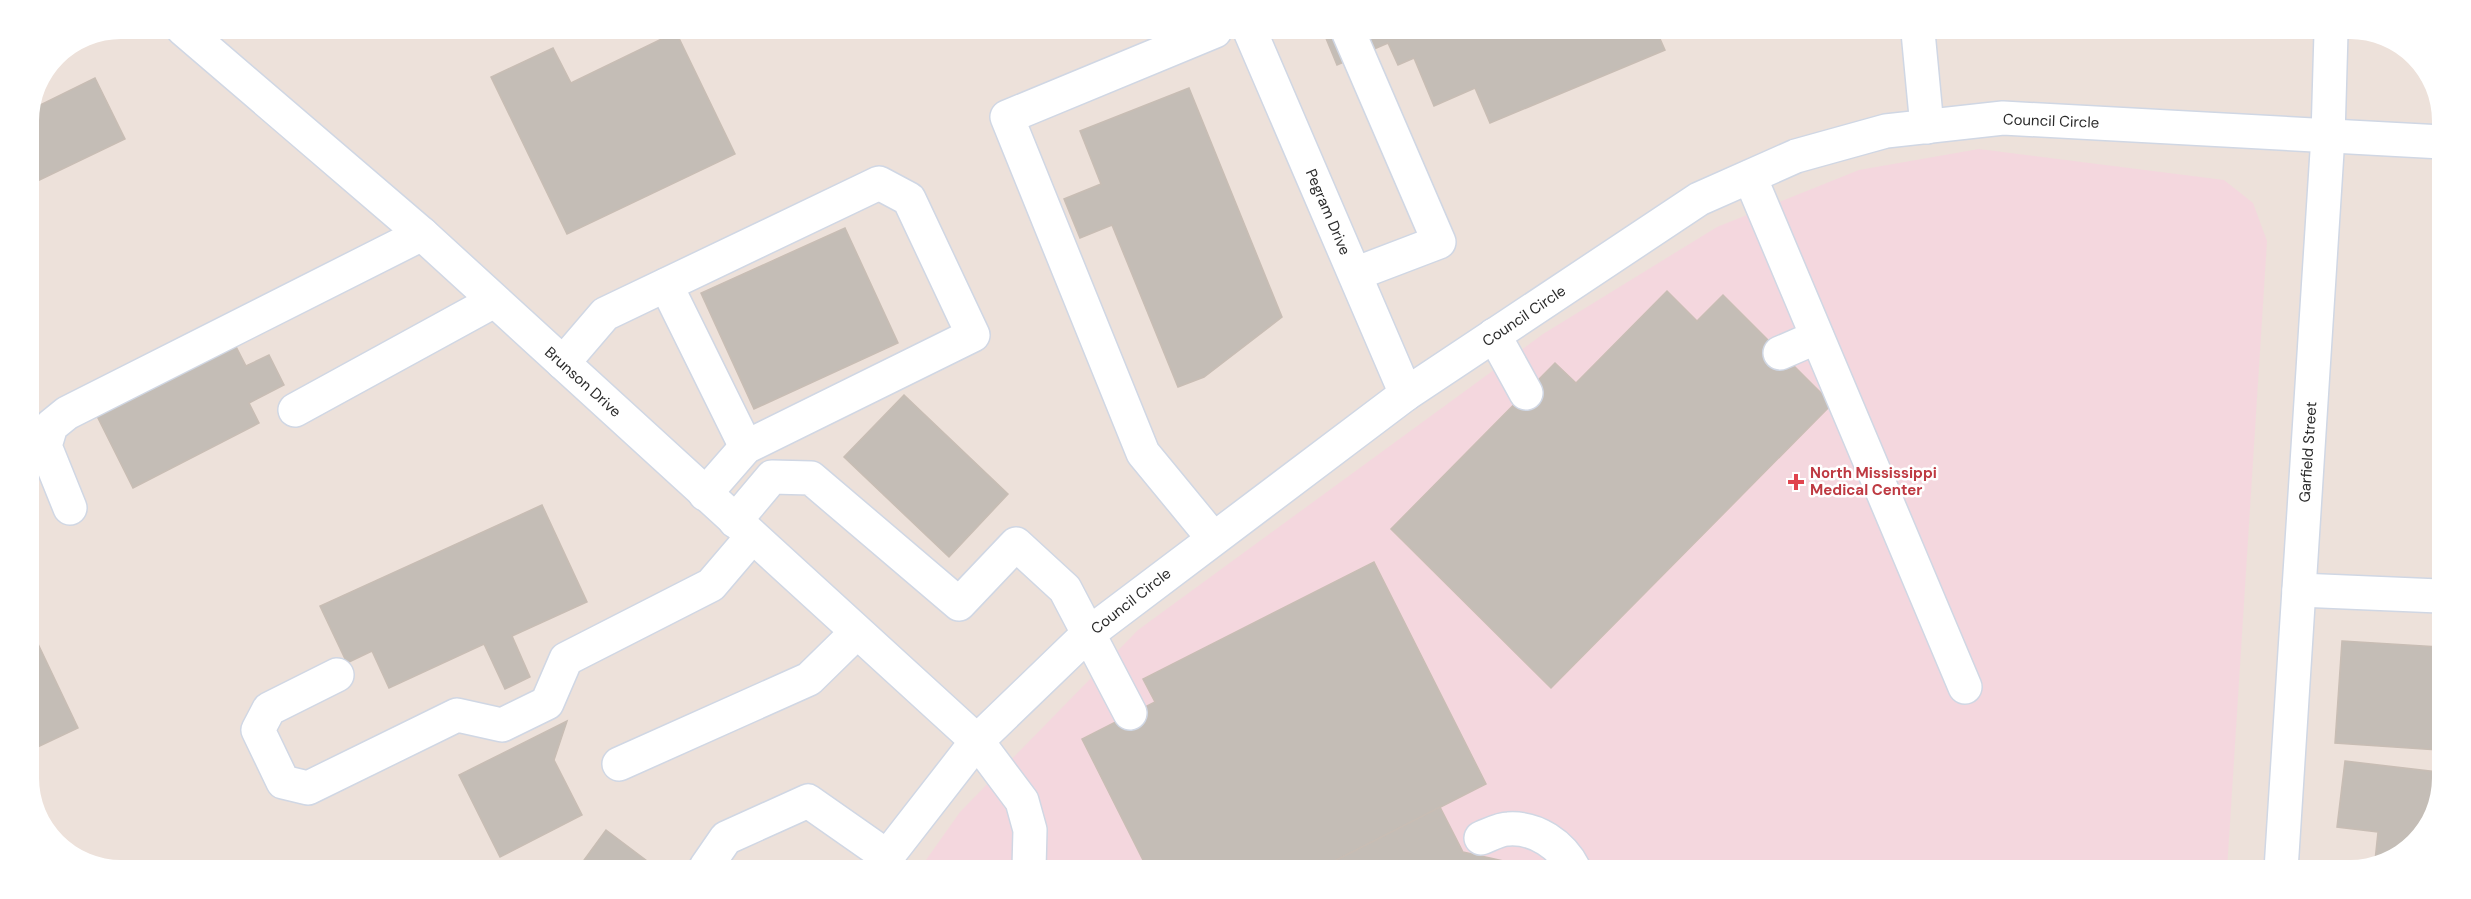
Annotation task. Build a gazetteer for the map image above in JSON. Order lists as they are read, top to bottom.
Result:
{
  "streets": {
    "street": [
      "Council Circle",
      "Pegram Drive",
      "Brunson Drive",
      "Garfield Street"
    ]
  },
  "crossings": [
    ["Council Circle", "Pegram Drive"],
    ["Council Circle", "Brunson Drive"],
    ["Council Circle", "Garfield Street"]
  ],
  "places": {
    "health": ["North Mississippi Medical Center"]
  }
}
